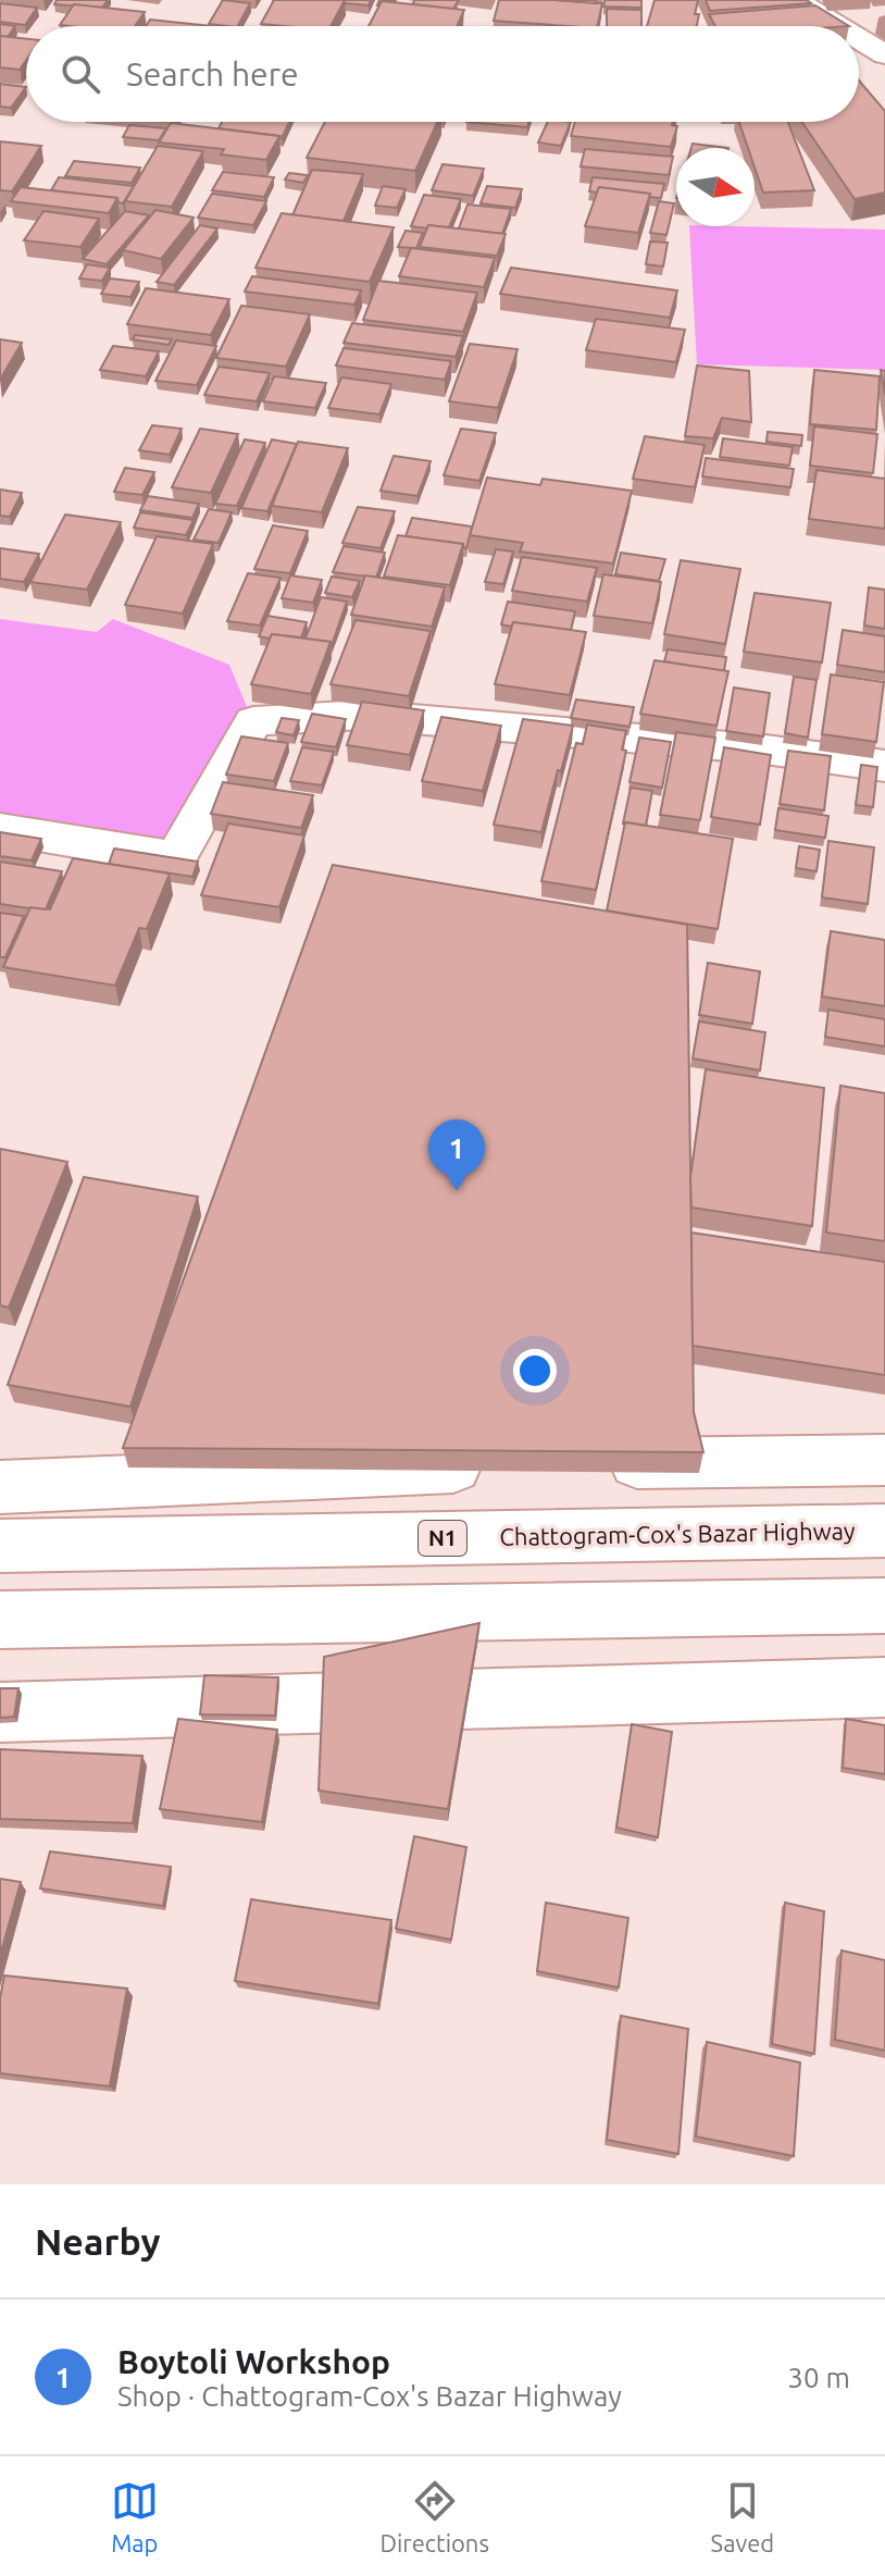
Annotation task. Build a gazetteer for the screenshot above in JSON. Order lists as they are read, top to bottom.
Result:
{
  "streets": {
    "main road": ["Chattogram-Cox's Bazar Highway", "N1"]
  },
  "north": "right",
  "page": {
    "search": "Search here",
    "pins": "1",
    "heading": "Nearby",
    "list": [
      {
        "mark": "1",
        "name": "Boytoli Workshop",
        "note": "Shop · Chattogram-Cox's Bazar Highway",
        "value": "30 m"
      }
    ],
    "nav": ["Map", "Directions", "Saved"]
  }
}
